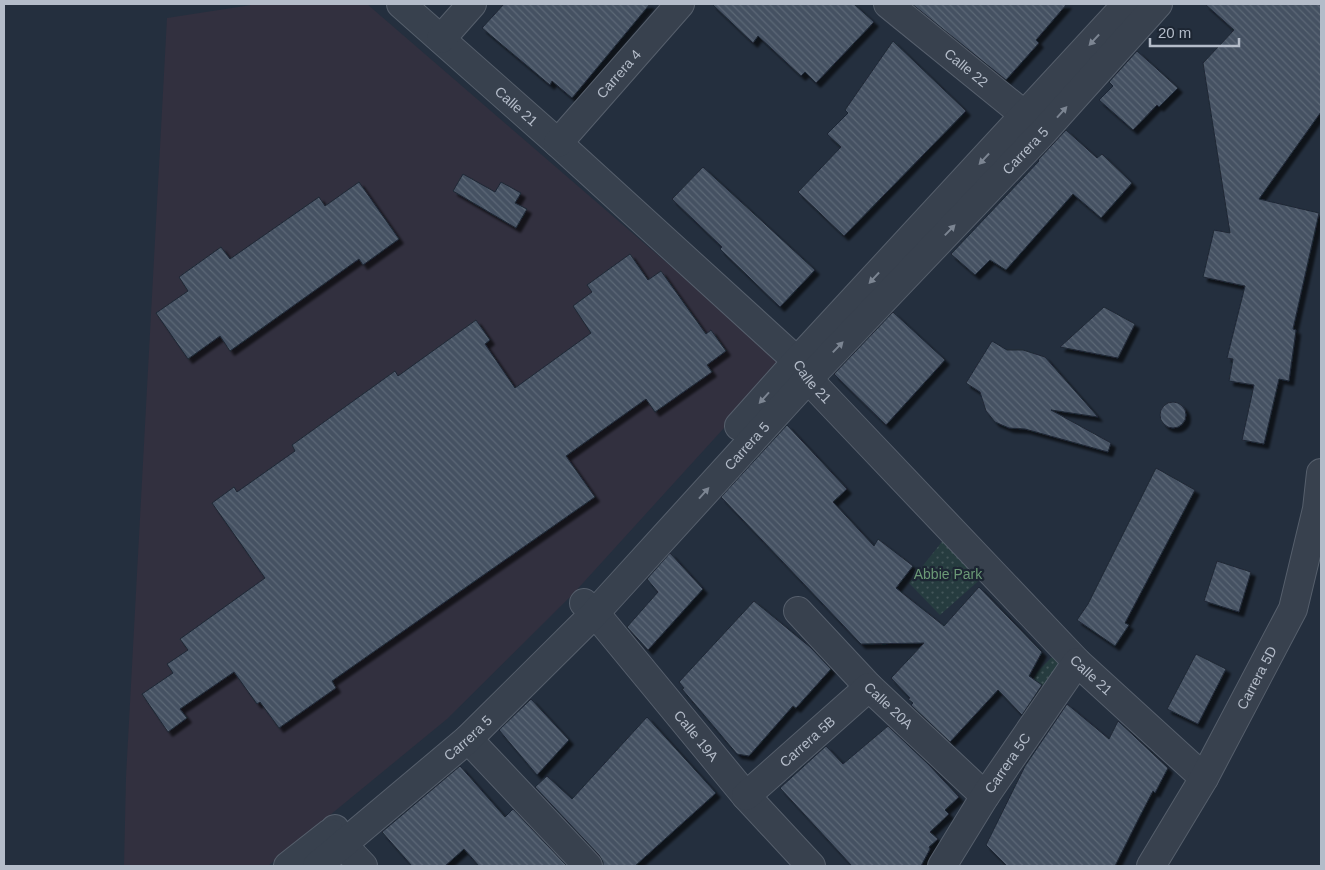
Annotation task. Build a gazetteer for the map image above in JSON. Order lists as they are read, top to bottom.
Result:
{
  "streets": {
    "street": [
      "Calle 22",
      "Carrera 4",
      "Calle 21",
      "Carrera 5",
      "Carrera 5D",
      "Calle 20A",
      "Calle 19A",
      "Carrera 5B",
      "Carrera 5C"
    ]
  },
  "crossings": [
    ["Calle 22", "Carrera 5"],
    ["Carrera 4", "Calle 21"],
    ["Calle 21", "Carrera 5"],
    ["Calle 21", "Carrera 5D"],
    ["Calle 21", "Carrera 5C"],
    ["Carrera 5", "Calle 19A"],
    ["Calle 20A", "Carrera 5B"],
    ["Calle 20A", "Carrera 5C"],
    ["Calle 19A", "Carrera 5B"]
  ],
  "parks": ["Abbie Park"],
  "scale_bar": "20 m"
}
